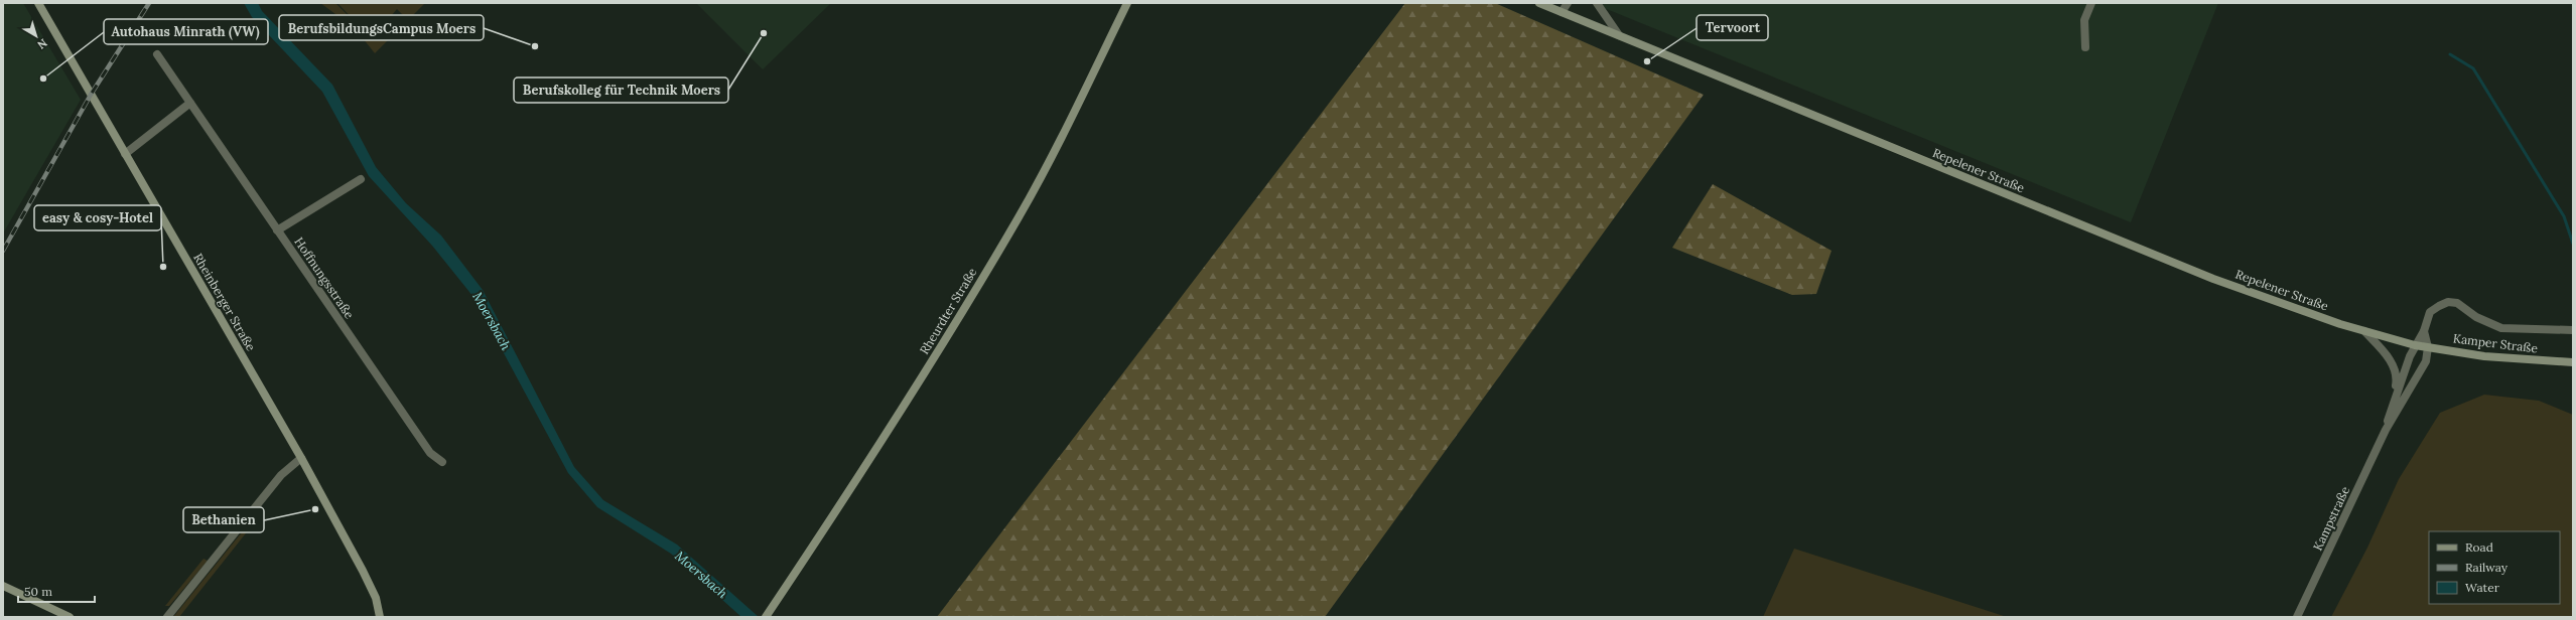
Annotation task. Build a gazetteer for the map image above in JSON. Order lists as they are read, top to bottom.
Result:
{
  "streets": {
    "main road": [
      "Repelener Straße",
      "Rheinberger Straße",
      "Rheurdter Straße",
      "Kamper Straße"
    ],
    "street": ["Hoffnungsstraße", "Kampstraße"]
  },
  "crossings": [
    ["Repelener Straße", "Kamper Straße"],
    ["Repelener Straße", "Kampstraße"],
    ["Kamper Straße", "Kampstraße"]
  ],
  "water": ["Moersbach"],
  "places": [
    "Berufskolleg für Technik Moers",
    "BerufsbildungsCampus Moers",
    "Tervoort",
    "Autohaus Minrath (VW)",
    "easy & cosy-Hotel",
    "Bethanien"
  ],
  "legend": ["Road", "Railway", "Water"],
  "scale_bar": "50 m",
  "north": "bottom right"
}
